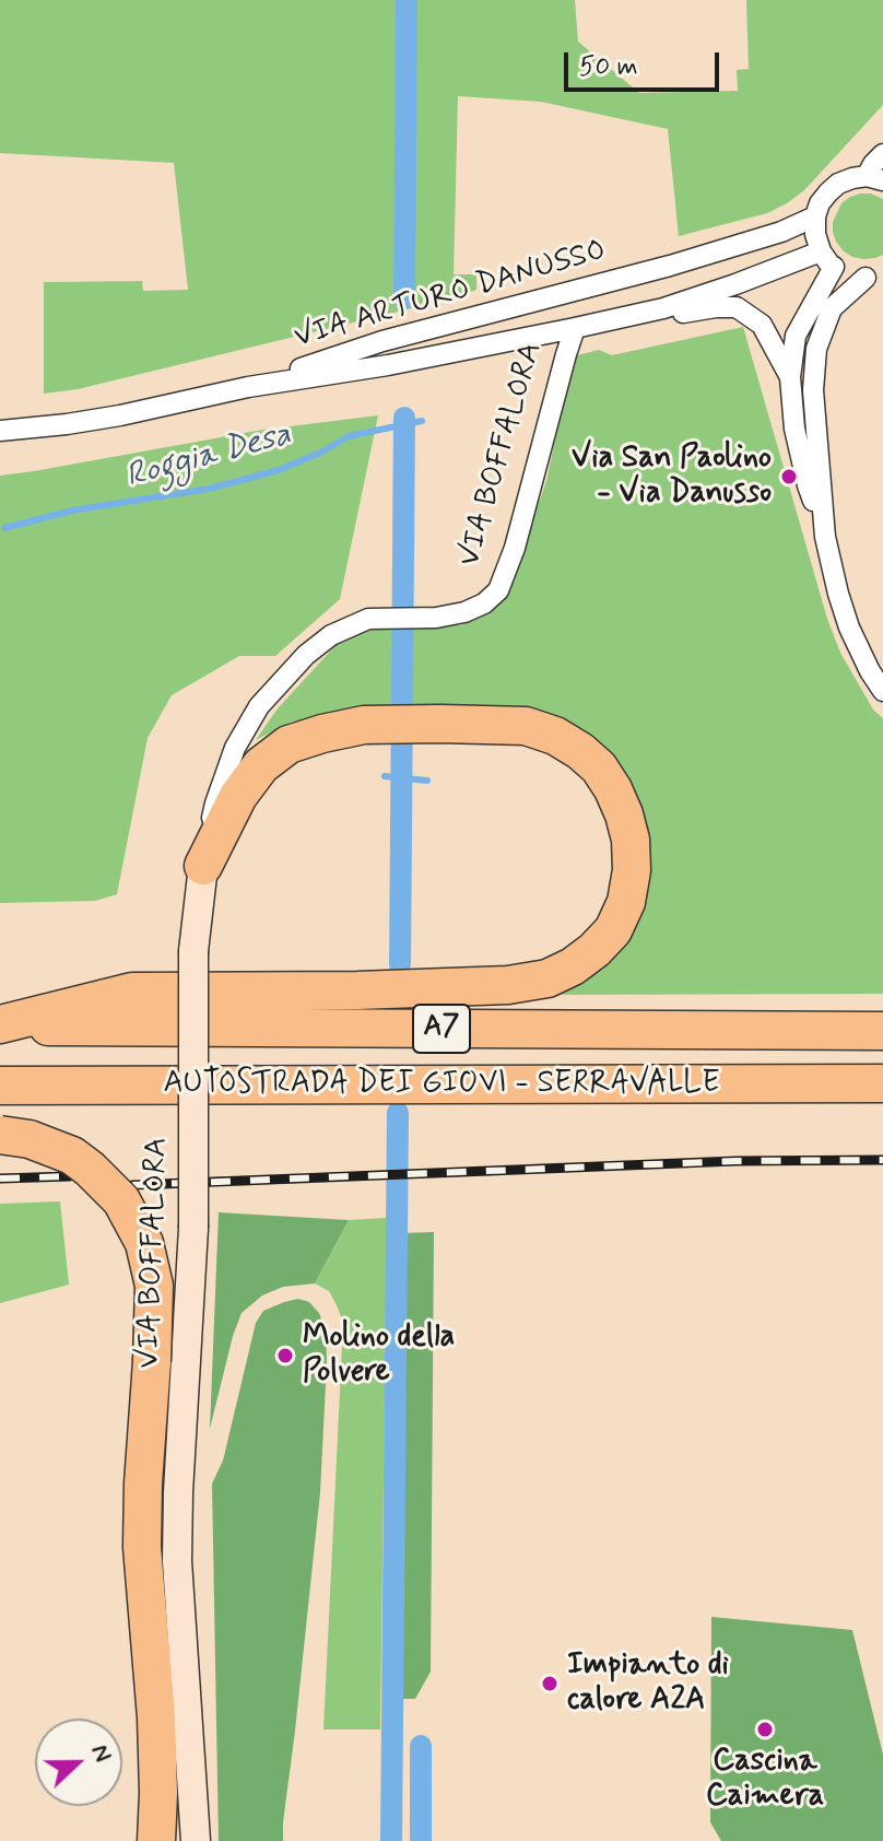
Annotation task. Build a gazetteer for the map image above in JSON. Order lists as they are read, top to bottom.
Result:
{
  "streets": {
    "highway": ["A7", "AUTOSTRADA DEI GIOVI - SERRAVALLE"],
    "street": ["VIA ARTURO DANUSSO", "VIA BOFFALORA"]
  },
  "crossings": [
    ["VIA ARTURO DANUSSO", "VIA BOFFALORA"]
  ],
  "water": ["Roggia Desa"],
  "places": [
    "Via San Paolino - Via Danusso",
    "Molino della Polvere",
    "Impianto di calore A2A",
    "Cascina Caimera"
  ],
  "scale_bar": "50 m",
  "north": "right"
}
